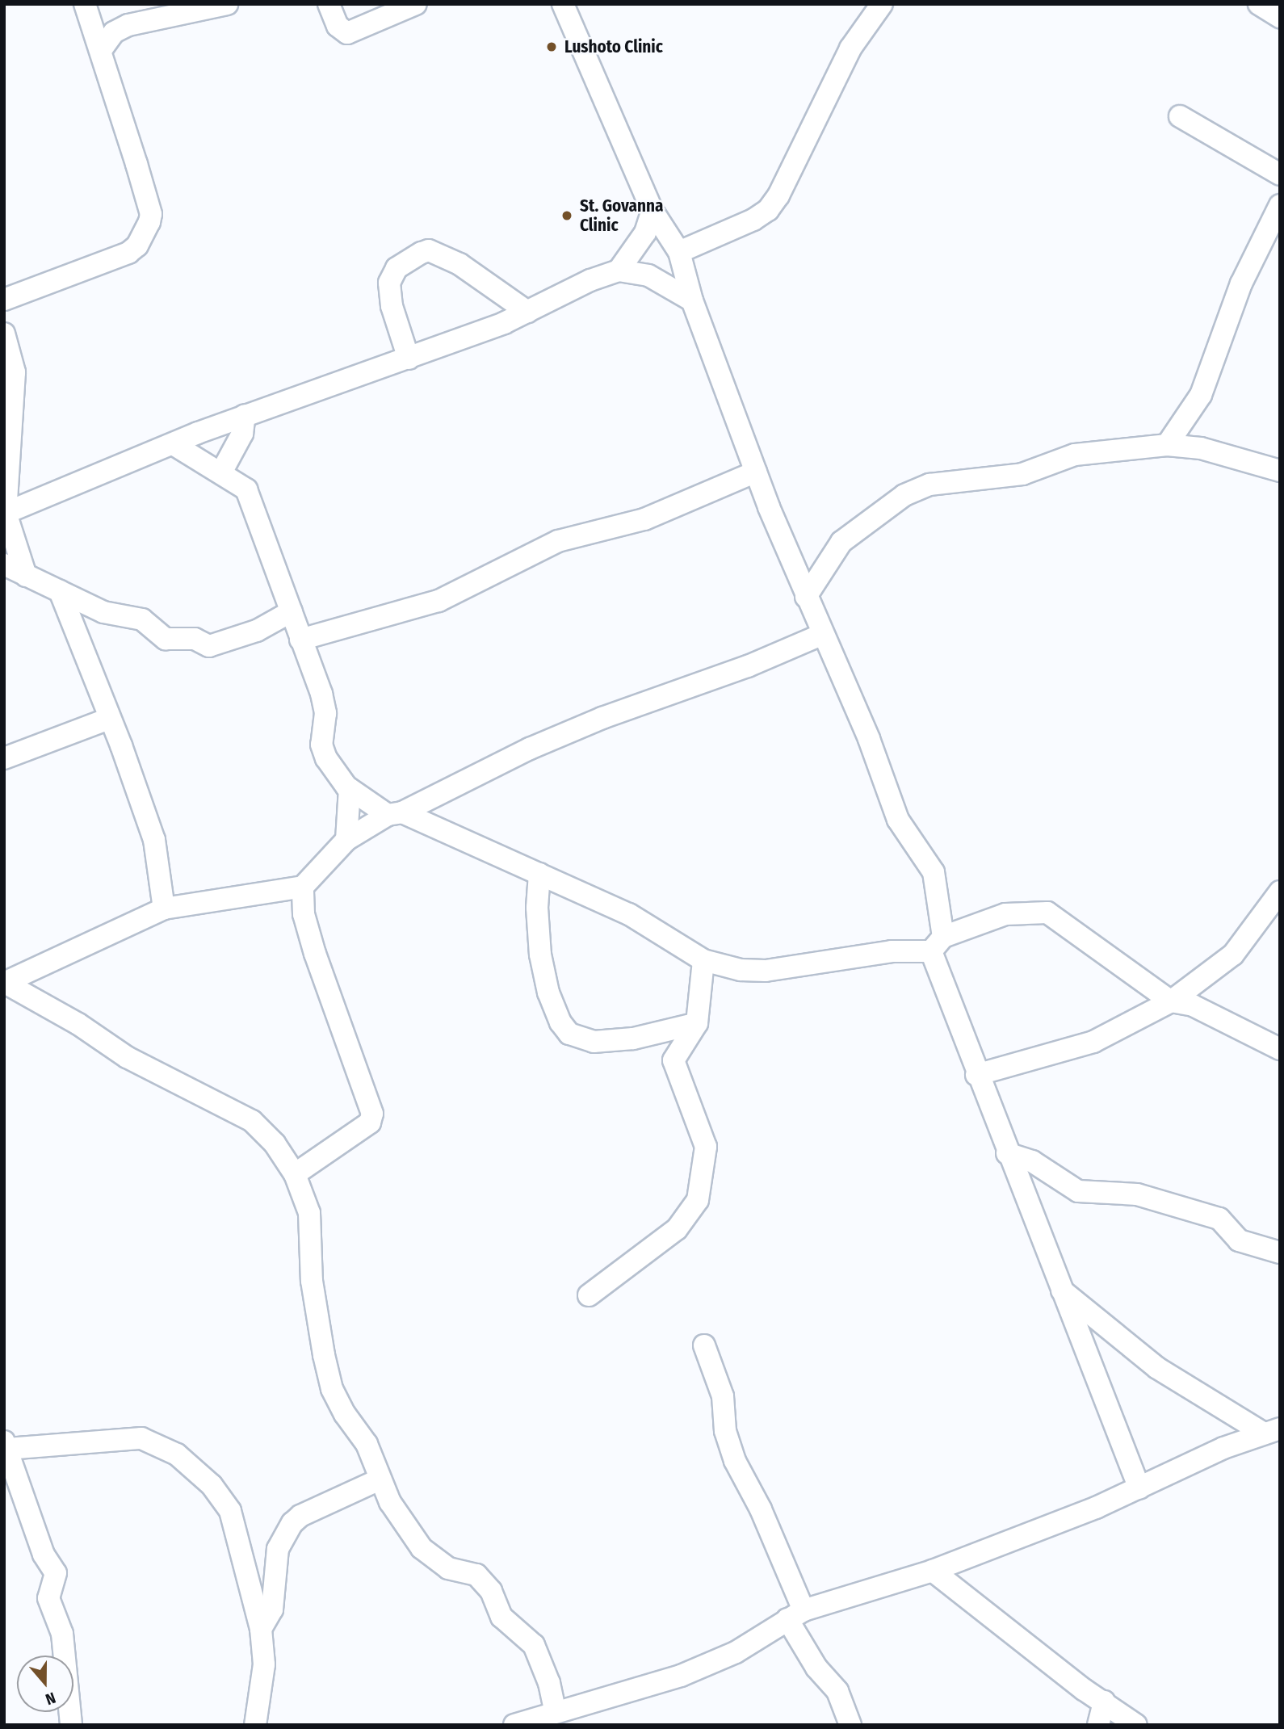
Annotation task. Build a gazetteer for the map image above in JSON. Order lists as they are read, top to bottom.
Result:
{
  "places": ["Lushoto Clinic", "St. Govanna Clinic"],
  "north": "bottom"
}
